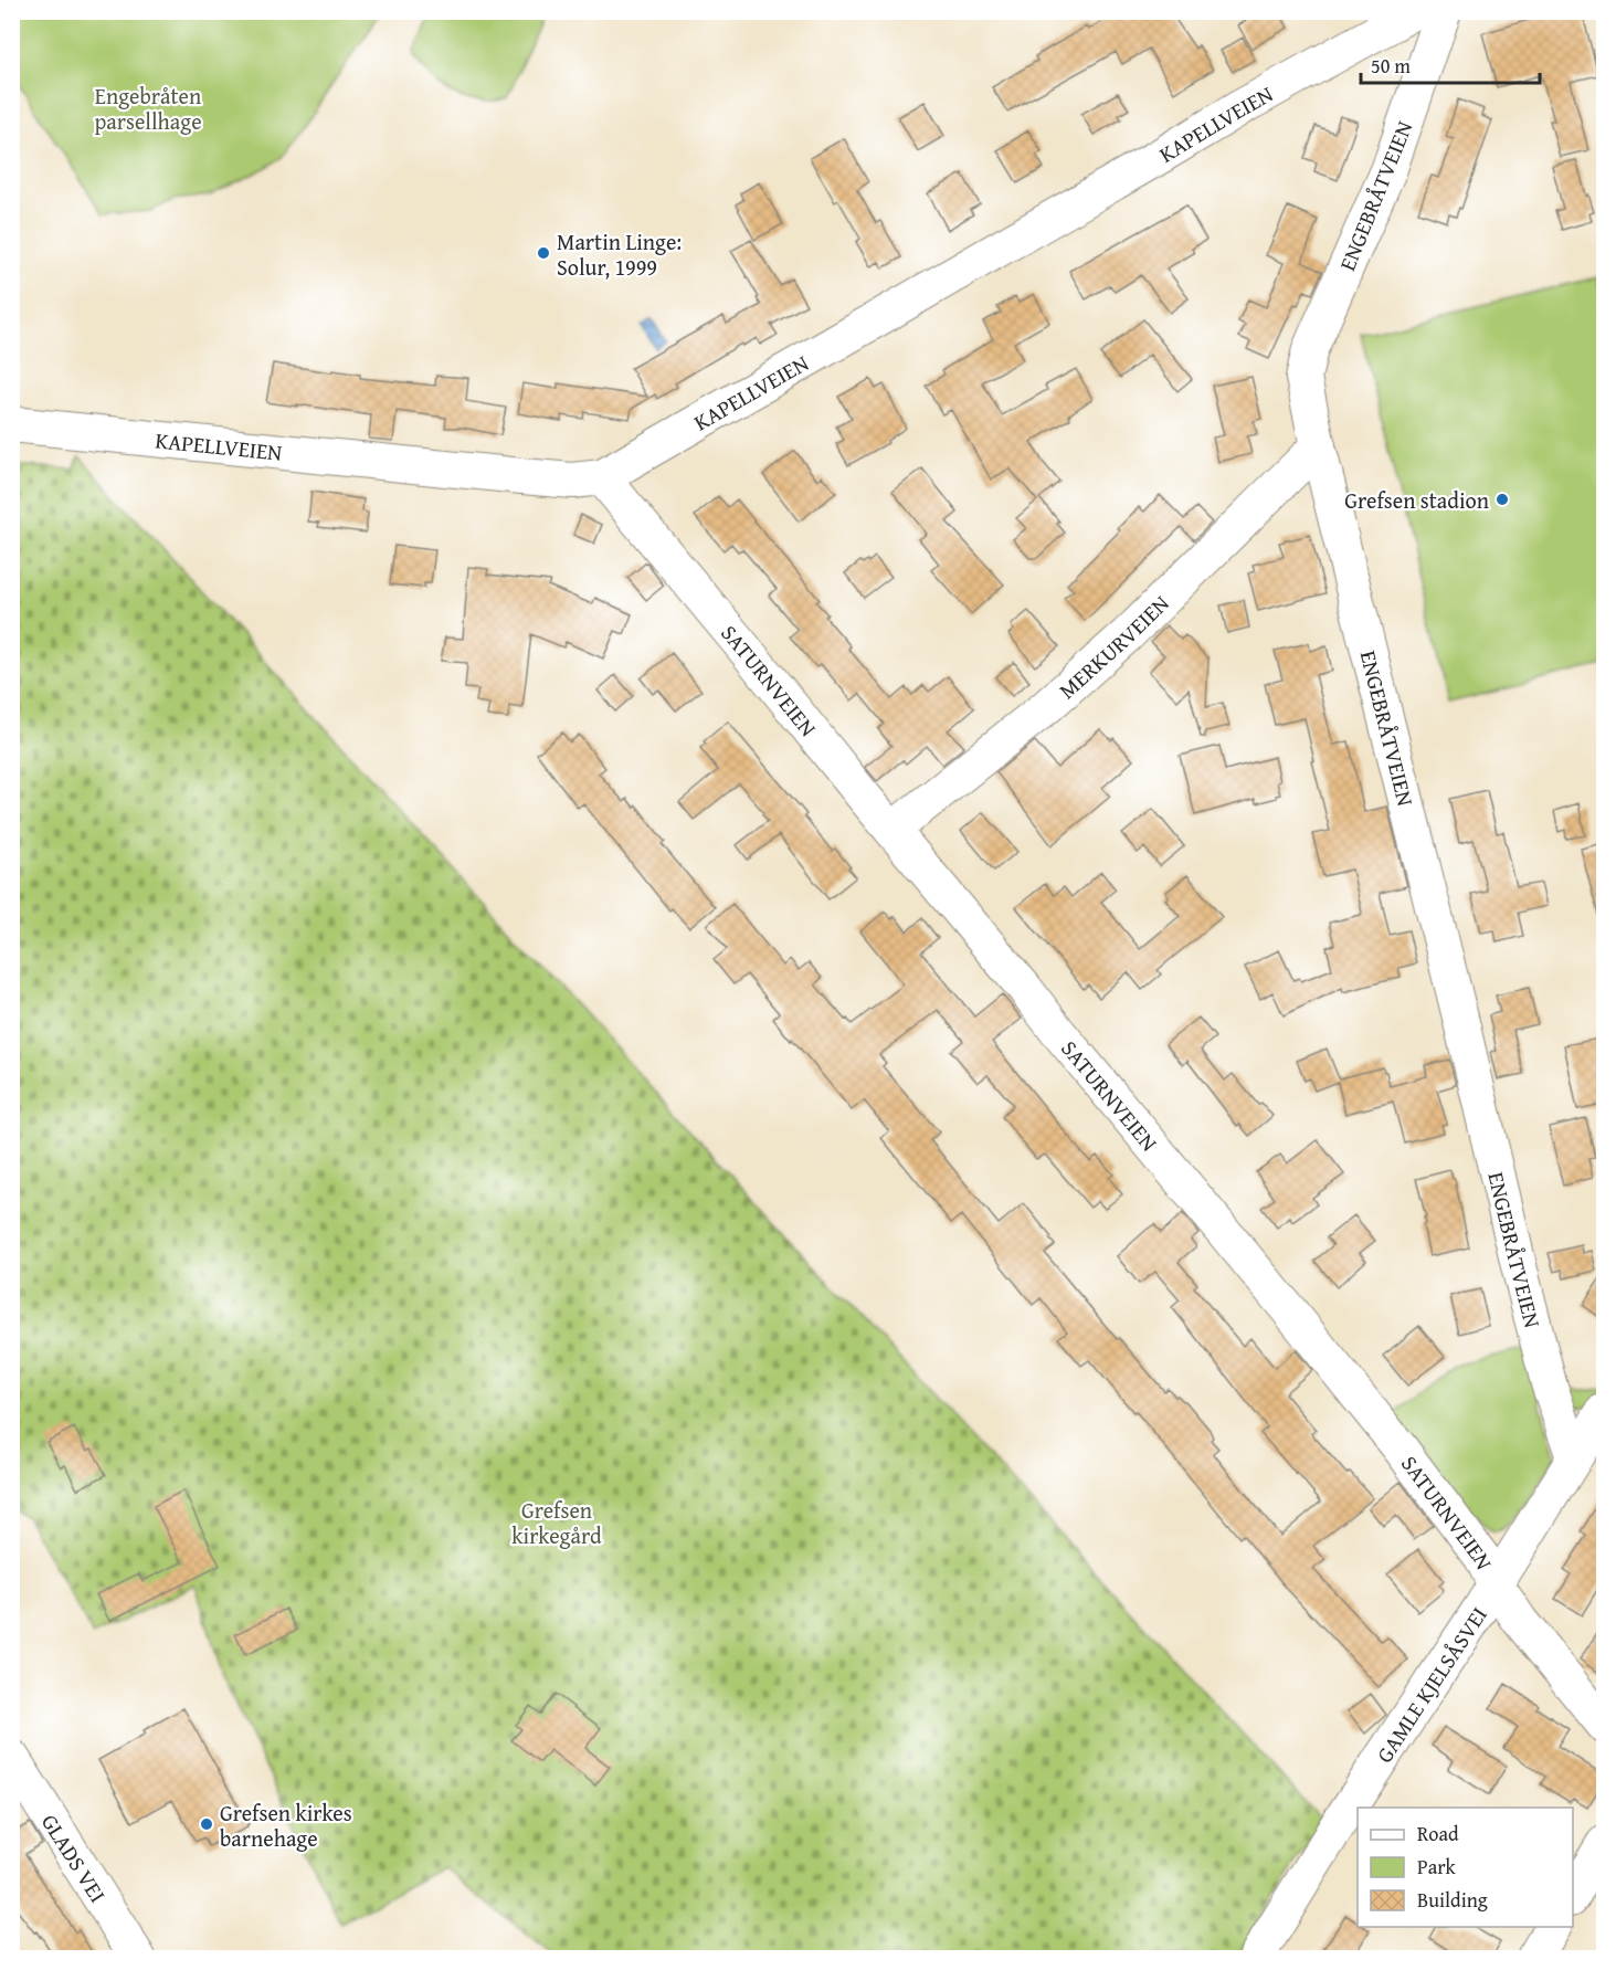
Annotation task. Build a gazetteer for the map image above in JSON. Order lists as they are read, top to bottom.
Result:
{
  "streets": {
    "street": [
      "KAPELLVEIEN",
      "ENGEBRÅTVEIEN",
      "MERKURVEIEN",
      "SATURNVEIEN",
      "GAMLE KJELSÅSVEI",
      "GLADS VEI"
    ]
  },
  "crossings": [
    ["KAPELLVEIEN", "SATURNVEIEN"],
    ["ENGEBRÅTVEIEN", "MERKURVEIEN"],
    ["ENGEBRÅTVEIEN", "GAMLE KJELSÅSVEI"],
    ["MERKURVEIEN", "SATURNVEIEN"],
    ["SATURNVEIEN", "GAMLE KJELSÅSVEI"]
  ],
  "parks": ["Engebråten parsellhage", "Grefsen kirkegård"],
  "places": ["Martin Linge: Solur, 1999", "Grefsen stadion", "Grefsen kirkes barnehage"],
  "legend": ["Road", "Park", "Building"],
  "scale_bar": "50 m"
}
